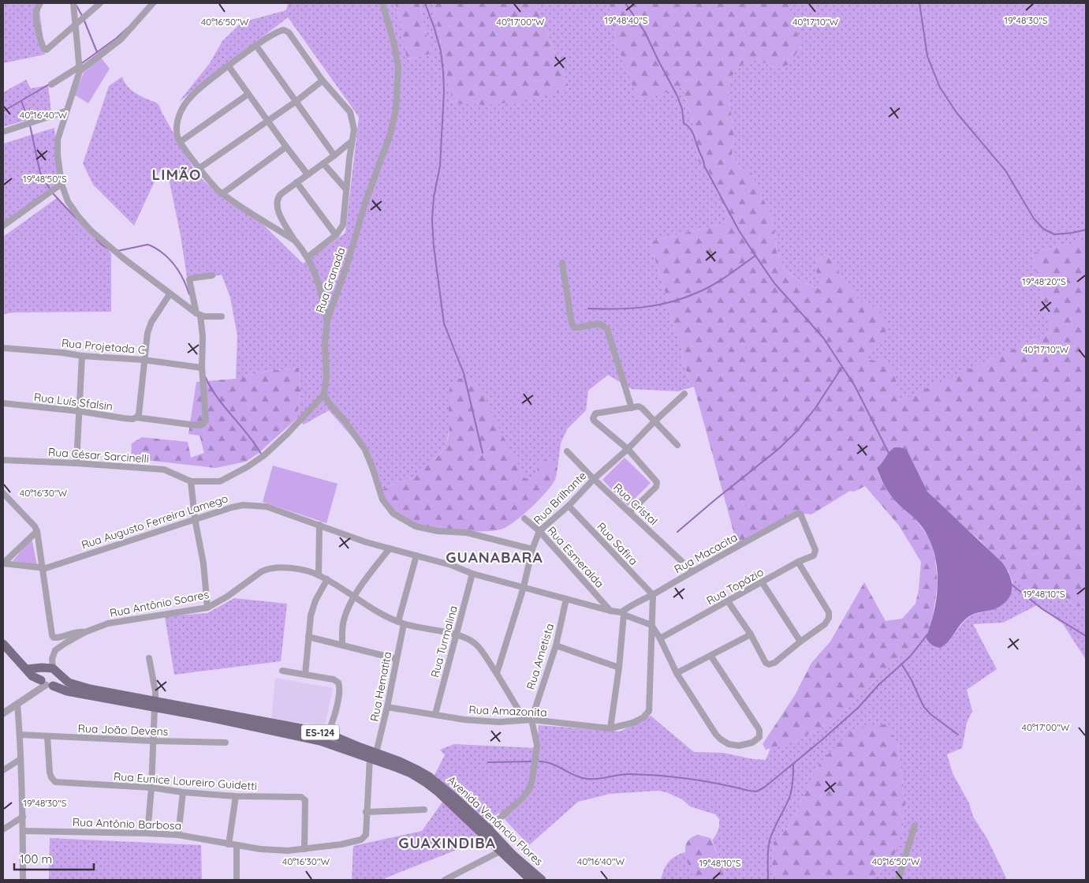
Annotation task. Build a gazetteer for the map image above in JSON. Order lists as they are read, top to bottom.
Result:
{
  "streets": {
    "main road": ["ES-124", "Avenida Venâncio Flores"],
    "street": [
      "Rua Granada",
      "Rua Projetada C",
      "Rua Luís Sfalsin",
      "Rua César Sarcinelli",
      "Rua Brilhante",
      "Rua Cristal",
      "Rua Augusto Ferreira Lamego",
      "Rua Safira",
      "Rua Macacita",
      "Rua Esmeralda",
      "Rua Topázio",
      "Rua Antônio Soares",
      "Rua Turmalina",
      "Rua Ametista",
      "Rua Hematita",
      "Rua Amazonita",
      "Rua João Devens",
      "Rua Eunice Loureiro Guidetti",
      "Rua Antônio Barbosa"
    ]
  },
  "crossings": [
    ["Rua Projetada C", "Rua Luís Sfalsin"],
    ["Rua Brilhante", "Rua Cristal"],
    ["Rua Brilhante", "Rua Augusto Ferreira Lamego"],
    ["Rua Brilhante", "Rua Safira"],
    ["Rua Brilhante", "Rua Esmeralda"],
    ["Rua Brilhante", "Rua Antônio Soares"],
    ["Rua Cristal", "Rua Macacita"],
    ["Rua Augusto Ferreira Lamego", "Rua Macacita"],
    ["Rua Augusto Ferreira Lamego", "Rua Esmeralda"],
    ["Rua Augusto Ferreira Lamego", "Rua Antônio Soares"],
    ["Rua Augusto Ferreira Lamego", "Rua Turmalina"],
    ["Rua Augusto Ferreira Lamego", "Rua Ametista"],
    ["Rua Augusto Ferreira Lamego", "Rua Hematita"],
    ["Rua Augusto Ferreira Lamego", "Rua Amazonita"],
    ["Rua Safira", "Rua Macacita"],
    ["Rua Macacita", "Rua Topázio"],
    ["Rua Antônio Soares", "Rua Turmalina"],
    ["Rua Antônio Soares", "Rua Hematita"],
    ["Rua Antônio Soares", "Rua Amazonita"],
    ["Rua Antônio Soares", "Avenida Venâncio Flores"],
    ["Rua Turmalina", "Rua Amazonita"],
    ["Rua Ametista", "Rua Amazonita"],
    ["Rua Hematita", "Rua Amazonita"],
    ["Rua Hematita", "Avenida Venâncio Flores"],
    ["Rua João Devens", "Rua Eunice Loureiro Guidetti"],
    ["Rua Eunice Loureiro Guidetti", "Rua Antônio Barbosa"]
  ],
  "districts": ["LIMÃO", "GUANABARA", "GUAXINDIBA"],
  "scale_bar": "100 m",
  "coordinates": [
    "19°48'40\"S",
    "19°48'30\"S",
    "40°16'50\"W",
    "40°17'00\"W",
    "40°17'10\"W",
    "40°16'40\"W",
    "19°48'50\"S",
    "19°48'20\"S",
    "40°16'30\"W",
    "19°48'10\"S"
  ]
}
